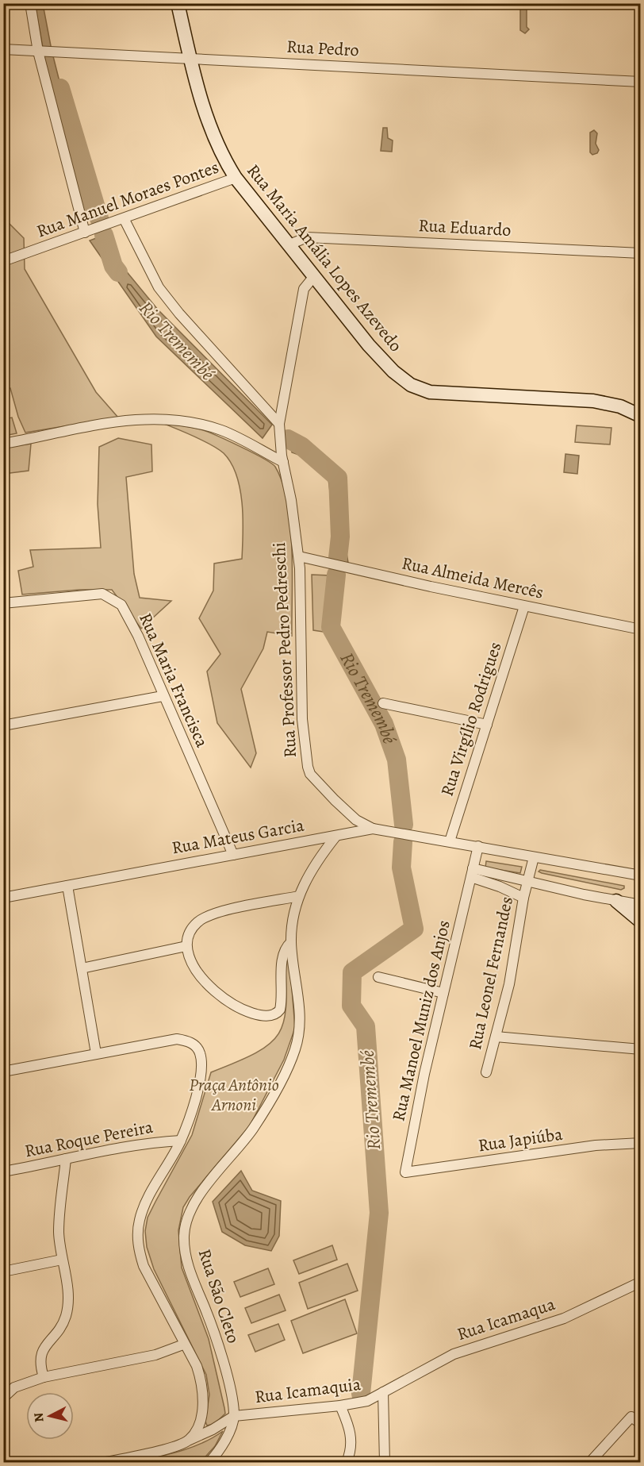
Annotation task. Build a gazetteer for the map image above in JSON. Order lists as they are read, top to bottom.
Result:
{
  "streets": {
    "main road": ["Rua Maria Amália Lopes Azevedo"],
    "street": [
      "Rua Pedro",
      "Rua Manuel Moraes Pontes",
      "Rua Eduardo",
      "Rua Almeida Mercês",
      "Rua Professor Pedro Pedreschi",
      "Rua Maria Francisca",
      "Rua Virgílio Rodrigues",
      "Rua Mateus Garcia",
      "Rua Leonel Fernandes",
      "Rua Manoel Muniz dos Anjos",
      "Rua Roque Pereira",
      "Rua Japiúba",
      "Rua São Cleto",
      "Rua Icamaqua",
      "Rua Icamaquia"
    ]
  },
  "crossings": [
    ["Rua Pedro", "Rua Maria Amália Lopes Azevedo"],
    ["Rua Manuel Moraes Pontes", "Rua Maria Amália Lopes Azevedo"],
    ["Rua Eduardo", "Rua Maria Amália Lopes Azevedo"],
    ["Rua Maria Amália Lopes Azevedo", "Rua Professor Pedro Pedreschi"],
    ["Rua Almeida Mercês", "Rua Professor Pedro Pedreschi"],
    ["Rua Almeida Mercês", "Rua Virgílio Rodrigues"],
    ["Rua Professor Pedro Pedreschi", "Rua Mateus Garcia"],
    ["Rua Maria Francisca", "Rua Mateus Garcia"],
    ["Rua Virgílio Rodrigues", "Rua Mateus Garcia"],
    ["Rua Mateus Garcia", "Rua Leonel Fernandes"],
    ["Rua Mateus Garcia", "Rua Manoel Muniz dos Anjos"],
    ["Rua Mateus Garcia", "Rua São Cleto"],
    ["Rua Manoel Muniz dos Anjos", "Rua Japiúba"],
    ["Rua São Cleto", "Rua Icamaquia"],
    ["Rua Icamaqua", "Rua Icamaquia"]
  ],
  "water": ["Rio Tremembé"],
  "parks": ["Praça Antônio Arnoni"],
  "north": "left"
}
